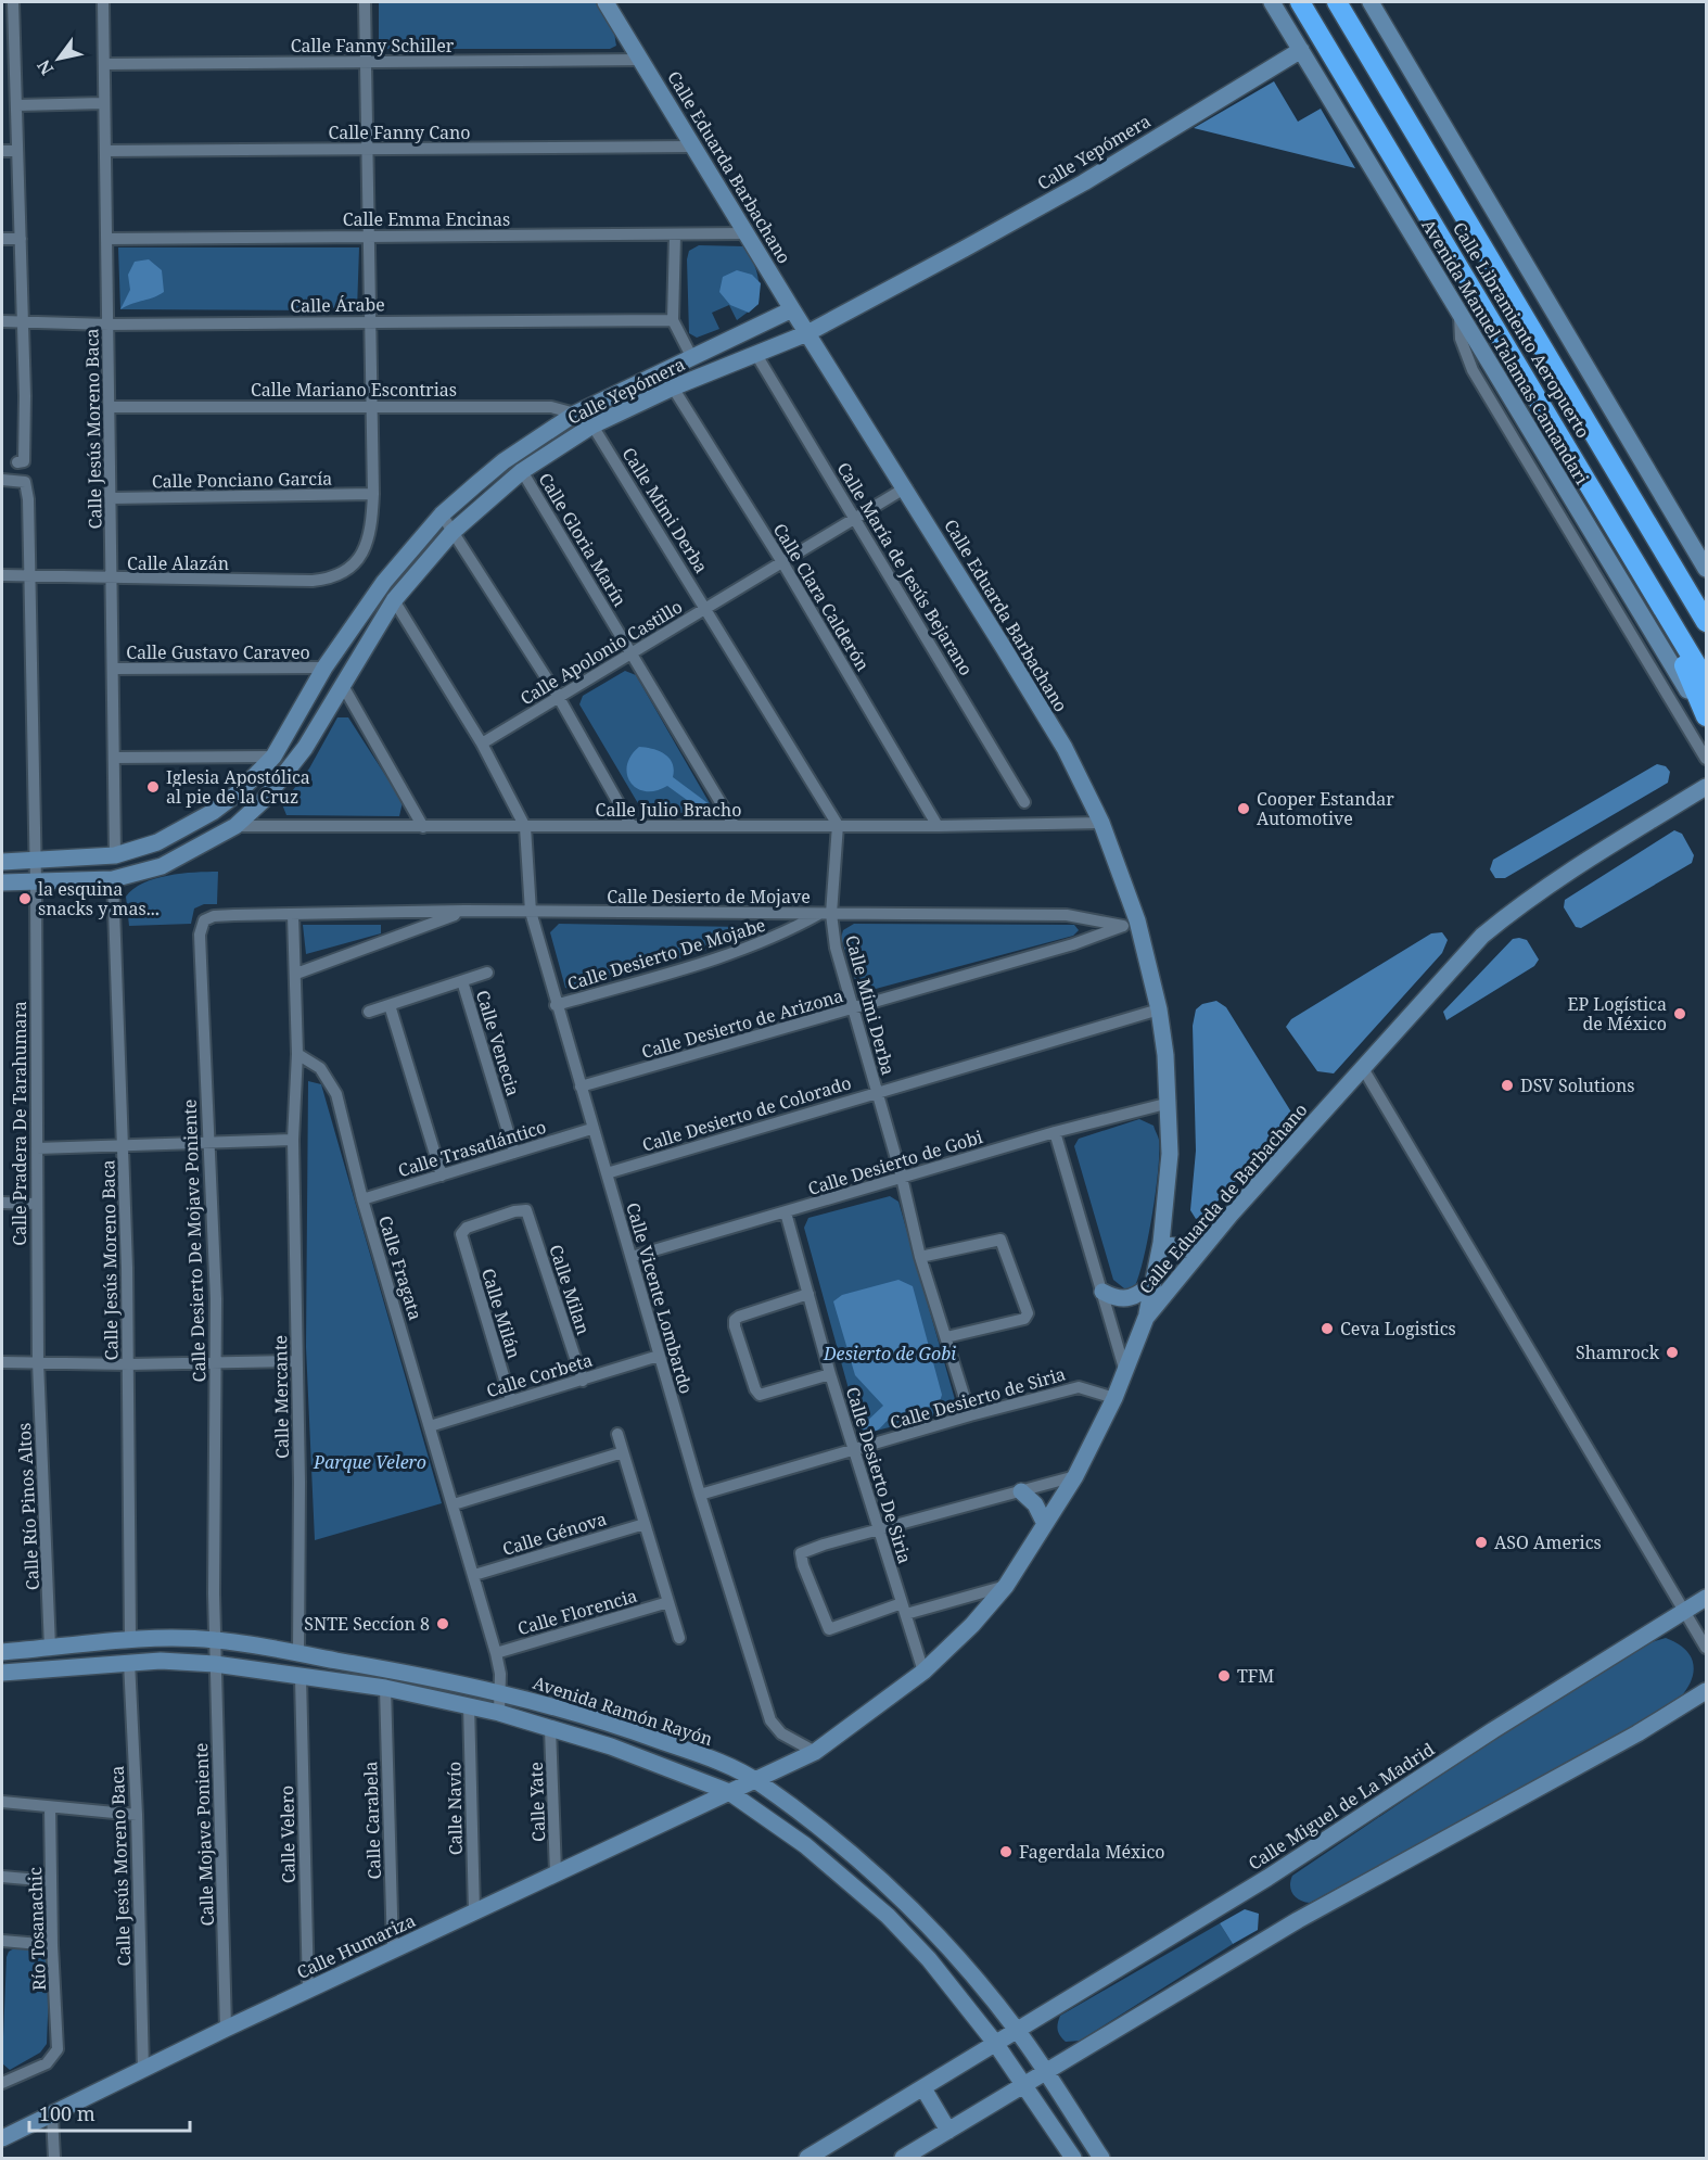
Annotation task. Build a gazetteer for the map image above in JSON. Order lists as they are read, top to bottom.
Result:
{
  "streets": {
    "highway": ["Calle Libramiento Aeropuerto"],
    "main road": [
      "Calle Yepómera",
      "Calle Eduarda Barbachano",
      "Avenida Manuel Talamas Camandari",
      "Calle Eduarda de Barbachano",
      "Avenida Ramón Rayón",
      "Calle Miguel de La Madrid",
      "Calle Humariza"
    ],
    "street": [
      "Calle Fanny Schiller",
      "Calle Fanny Cano",
      "Calle Emma Encinas",
      "Calle Árabe",
      "Calle Mariano Escontrias",
      "Calle Jesús Moreno Baca",
      "Calle Ponciano García",
      "Calle Mimi Derba",
      "Calle Gloria Marín",
      "Calle Alazán",
      "Calle María de Jesús Bejarano",
      "Calle Clara Calderón",
      "Calle Gustavo Caraveo",
      "Calle Apolonio Castillo",
      "Calle Julio Bracho",
      "Calle Desierto de Mojave",
      "Calle Desierto De Mojabe",
      "Calle Desierto de Arizona",
      "Calle Venecia",
      "Calle Desierto de Colorado",
      "Calle Pradera De Tarahumara",
      "Calle Trasatlántico",
      "Calle Desierto de Gobi",
      "Calle Desierto De Mojave Poniente",
      "Calle Fragata",
      "Calle Milan",
      "Calle Vicente Lombardo",
      "Calle Milán",
      "Calle Corbeta",
      "Calle Mercante",
      "Calle Desierto de Siria",
      "Calle Desierto De Siria",
      "Calle Río Pinos Altos",
      "Calle Génova",
      "Calle Florencia",
      "Calle Yate",
      "Calle Navío",
      "Calle Carabela",
      "Calle Mojave Poniente",
      "Calle Velero",
      "Río Tosanachic"
    ]
  },
  "crossings": [
    ["Calle Fanny Schiller", "Calle Eduarda Barbachano"],
    ["Calle Fanny Schiller", "Calle Jesús Moreno Baca"],
    ["Calle Fanny Cano", "Calle Eduarda Barbachano"],
    ["Calle Fanny Cano", "Calle Jesús Moreno Baca"],
    ["Calle Yepómera", "Calle Eduarda Barbachano"],
    ["Calle Yepómera", "Avenida Manuel Talamas Camandari"],
    ["Calle Yepómera", "Calle Mariano Escontrias"],
    ["Calle Yepómera", "Calle Jesús Moreno Baca"],
    ["Calle Yepómera", "Calle Mimi Derba"],
    ["Calle Yepómera", "Calle Gloria Marín"],
    ["Calle Yepómera", "Calle María de Jesús Bejarano"],
    ["Calle Yepómera", "Calle Clara Calderón"],
    ["Calle Yepómera", "Calle Gustavo Caraveo"],
    ["Calle Yepómera", "Calle Julio Bracho"],
    ["Calle Yepómera", "Calle Pradera De Tarahumara"],
    ["Calle Eduarda Barbachano", "Calle Emma Encinas"],
    ["Calle Eduarda Barbachano", "Calle Apolonio Castillo"],
    ["Calle Eduarda Barbachano", "Calle Julio Bracho"],
    ["Calle Eduarda Barbachano", "Calle Desierto de Mojave"],
    ["Calle Eduarda Barbachano", "Calle Desierto de Arizona"],
    ["Calle Eduarda Barbachano", "Calle Desierto de Colorado"],
    ["Calle Eduarda Barbachano", "Calle Desierto de Gobi"],
    ["Calle Eduarda Barbachano", "Calle Eduarda de Barbachano"],
    ["Calle Emma Encinas", "Calle Jesús Moreno Baca"],
    ["Calle Árabe", "Calle Jesús Moreno Baca"],
    ["Calle Mariano Escontrias", "Calle Jesús Moreno Baca"],
    ["Calle Mariano Escontrias", "Calle Mimi Derba"],
    ["Calle Jesús Moreno Baca", "Calle Ponciano García"],
    ["Calle Jesús Moreno Baca", "Calle Alazán"],
    ["Calle Jesús Moreno Baca", "Calle Gustavo Caraveo"],
    ["Calle Jesús Moreno Baca", "Avenida Ramón Rayón"],
    ["Calle Jesús Moreno Baca", "Calle Humariza"],
    ["Calle Ponciano García", "Calle Alazán"],
    ["Calle Mimi Derba", "Calle Apolonio Castillo"],
    ["Calle Mimi Derba", "Calle Julio Bracho"],
    ["Calle Mimi Derba", "Calle Desierto de Mojave"],
    ["Calle Mimi Derba", "Calle Desierto De Mojabe"],
    ["Calle Mimi Derba", "Calle Desierto de Arizona"],
    ["Calle Mimi Derba", "Calle Desierto de Colorado"],
    ["Calle Mimi Derba", "Calle Desierto de Gobi"],
    ["Calle Mimi Derba", "Calle Desierto de Siria"],
    ["Calle Gloria Marín", "Calle Apolonio Castillo"],
    ["Calle Gloria Marín", "Calle Julio Bracho"],
    ["Calle Alazán", "Calle Pradera De Tarahumara"],
    ["Calle María de Jesús Bejarano", "Calle Apolonio Castillo"],
    ["Calle Clara Calderón", "Calle Apolonio Castillo"],
    ["Calle Clara Calderón", "Calle Julio Bracho"],
    ["Calle Julio Bracho", "Calle Vicente Lombardo"],
    ["Calle Desierto de Mojave", "Calle Desierto De Mojabe"],
    ["Calle Desierto de Mojave", "Calle Desierto de Arizona"],
    ["Calle Desierto de Mojave", "Calle Desierto De Mojave Poniente"],
    ["Calle Desierto de Mojave", "Calle Vicente Lombardo"],
    ["Calle Desierto de Mojave", "Calle Mercante"],
    ["Calle Desierto De Mojabe", "Calle Vicente Lombardo"],
    ["Calle Desierto de Arizona", "Calle Vicente Lombardo"],
    ["Calle Venecia", "Calle Trasatlántico"],
    ["Calle Desierto de Colorado", "Calle Vicente Lombardo"],
    ["Calle Pradera De Tarahumara", "Calle Río Pinos Altos"],
    ["Calle Trasatlántico", "Calle Fragata"],
    ["Calle Trasatlántico", "Calle Vicente Lombardo"],
    ["Calle Desierto de Gobi", "Calle Vicente Lombardo"],
    ["Calle Desierto de Gobi", "Calle Desierto De Siria"],
    ["Calle Eduarda de Barbachano", "Calle Vicente Lombardo"],
    ["Calle Eduarda de Barbachano", "Calle Desierto de Siria"],
    ["Calle Eduarda de Barbachano", "Calle Desierto De Siria"],
    ["Calle Eduarda de Barbachano", "Avenida Ramón Rayón"],
    ["Calle Eduarda de Barbachano", "Calle Humariza"],
    ["Calle Desierto De Mojave Poniente", "Calle Mercante"],
    ["Calle Desierto De Mojave Poniente", "Avenida Ramón Rayón"],
    ["Calle Desierto De Mojave Poniente", "Calle Mojave Poniente"],
    ["Calle Fragata", "Calle Corbeta"],
    ["Calle Fragata", "Calle Mercante"],
    ["Calle Fragata", "Calle Génova"],
    ["Calle Fragata", "Calle Florencia"],
    ["Calle Fragata", "Avenida Ramón Rayón"],
    ["Calle Milan", "Calle Milán"],
    ["Calle Milan", "Calle Corbeta"],
    ["Calle Vicente Lombardo", "Calle Corbeta"],
    ["Calle Vicente Lombardo", "Calle Desierto de Siria"],
    ["Calle Milán", "Calle Corbeta"],
    ["Calle Mercante", "Avenida Ramón Rayón"],
    ["Calle Desierto de Siria", "Calle Desierto De Siria"],
    ["Calle Río Pinos Altos", "Avenida Ramón Rayón"],
    ["Avenida Ramón Rayón", "Calle Miguel de La Madrid"],
    ["Avenida Ramón Rayón", "Calle Mojave Poniente"],
    ["Calle Yate", "Calle Humariza"],
    ["Calle Navío", "Calle Humariza"],
    ["Calle Carabela", "Calle Humariza"],
    ["Calle Mojave Poniente", "Calle Humariza"],
    ["Calle Velero", "Calle Humariza"]
  ],
  "parks": ["Desierto de Gobi", "Parque Velero"],
  "places": [
    "Iglesia Apostólica al pie de la Cruz",
    "Cooper Estandar Automotive",
    "la esquina snacks y mas...",
    "EP Logística de México",
    "DSV Solutions",
    "Ceva Logistics",
    "Shamrock",
    "ASO Americs",
    "SNTE Seccíon 8",
    "TFM",
    "Fagerdala México"
  ],
  "scale_bar": "100 m",
  "north": "bottom left"
}
